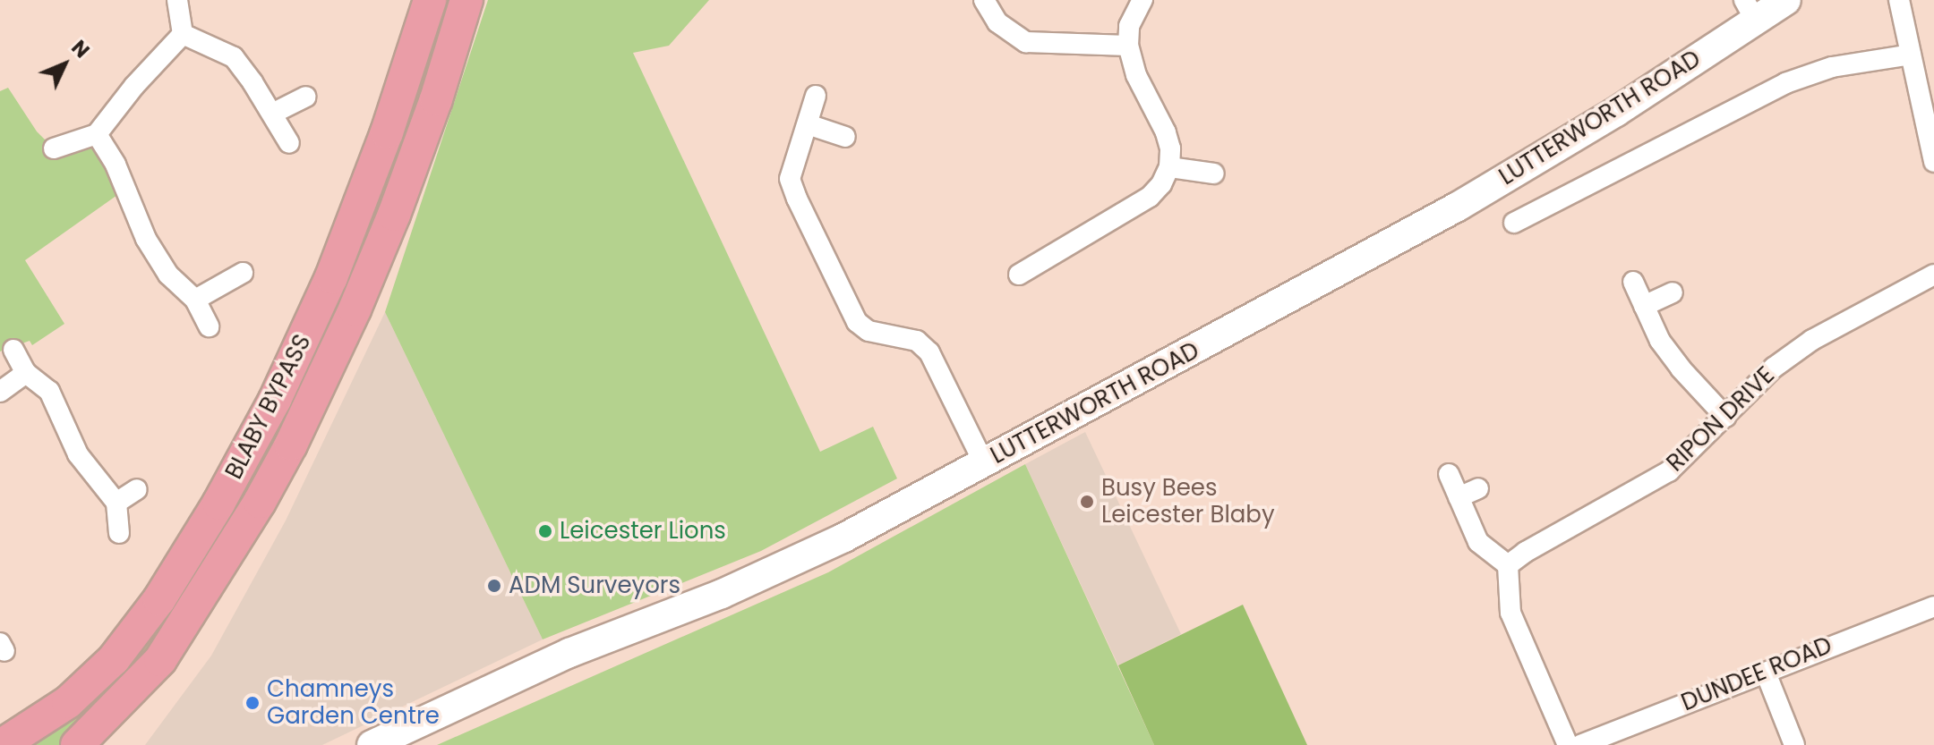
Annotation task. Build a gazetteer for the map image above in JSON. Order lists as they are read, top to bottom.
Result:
{
  "streets": {
    "main road": ["BLABY BYPASS"],
    "street": ["LUTTERWORTH ROAD", "RIPON DRIVE", "DUNDEE ROAD"]
  },
  "places": [
    "Busy Bees Leicester Blaby",
    "Leicester Lions",
    "ADM Surveyors",
    "Chamneys Garden Centre"
  ],
  "north": "top right"
}
